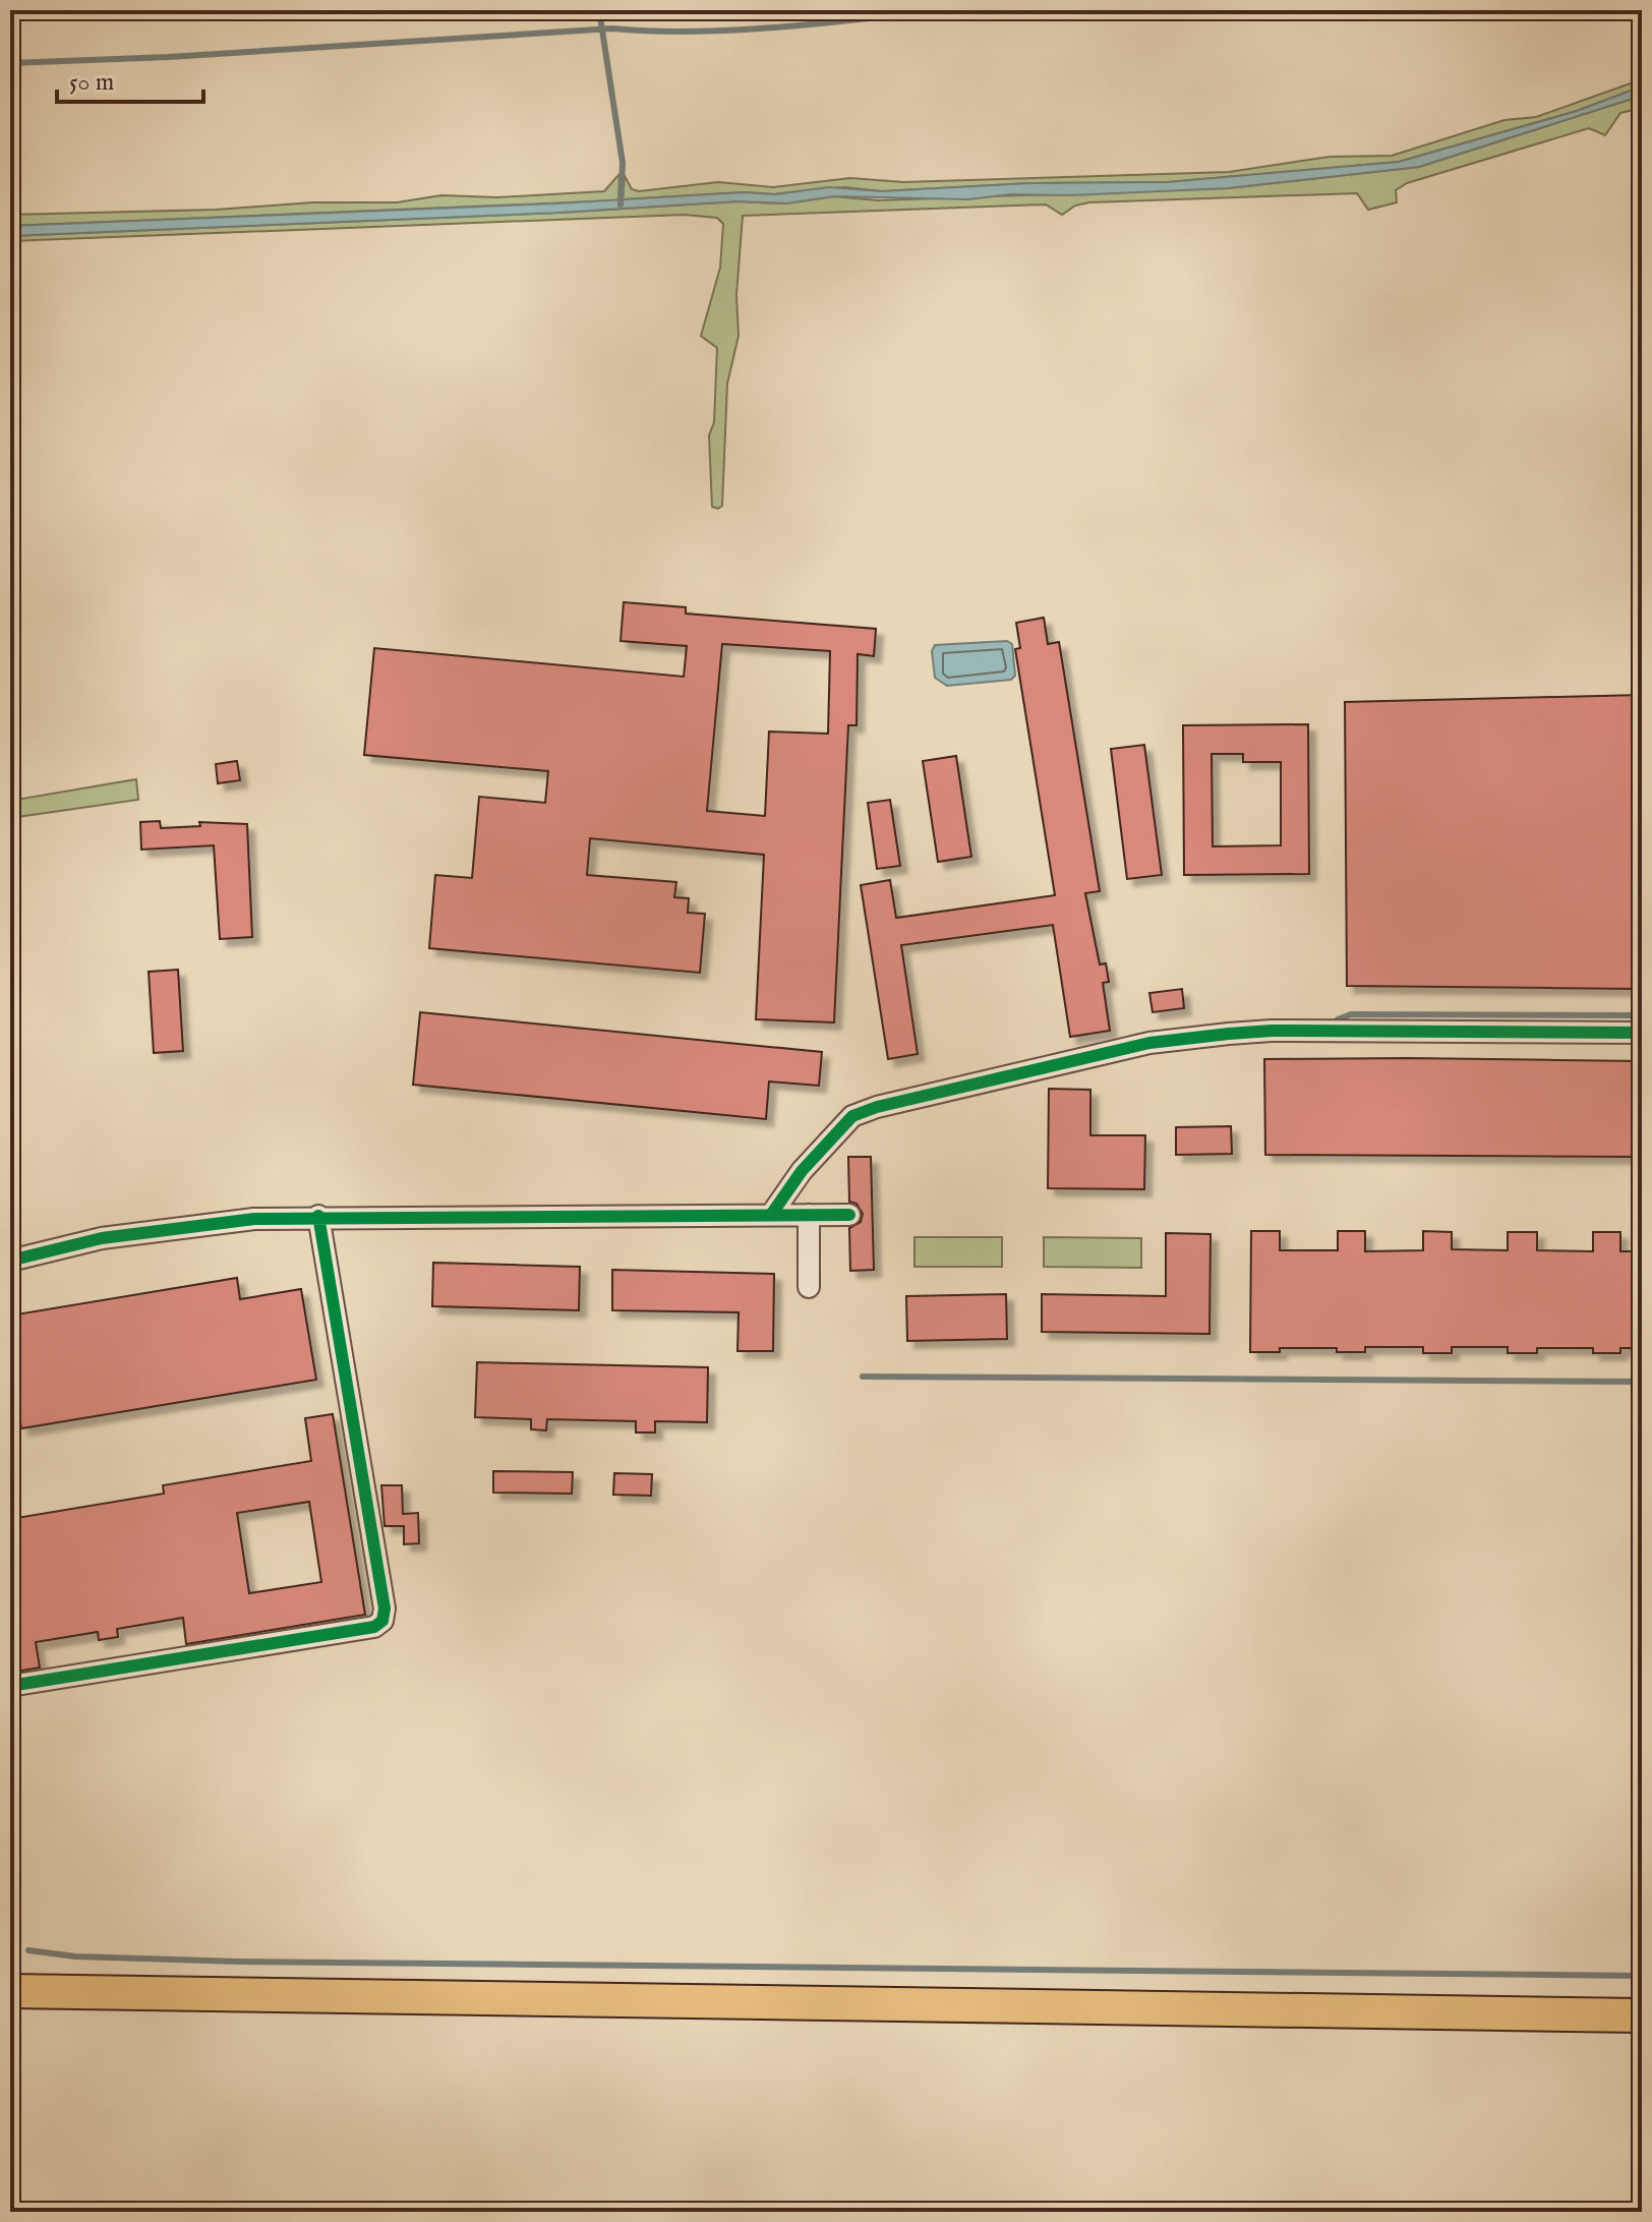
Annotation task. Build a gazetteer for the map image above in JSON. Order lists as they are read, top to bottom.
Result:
{
  "scale_bar": "50 m"
}
